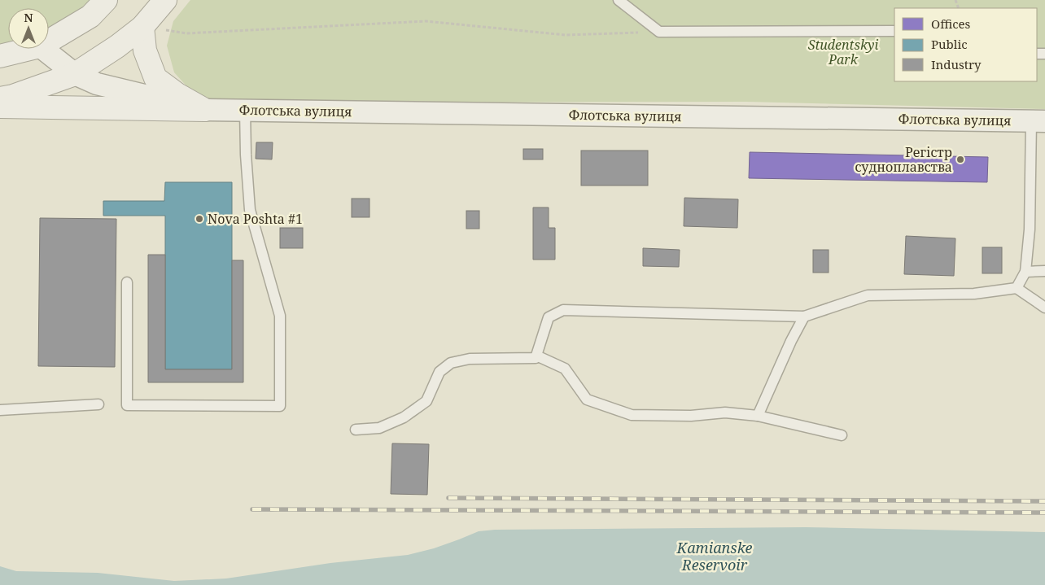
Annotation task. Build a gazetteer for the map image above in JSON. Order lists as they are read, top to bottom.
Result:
{
  "streets": {
    "street": ["Флотська вулиця"]
  },
  "water": ["Kamianske Reservoir"],
  "parks": ["Studentskyi Park"],
  "places": ["Регістр судноплавства", "Nova Poshta #1"],
  "legend": ["Offices", "Public", "Industry"],
  "north": "top"
}
